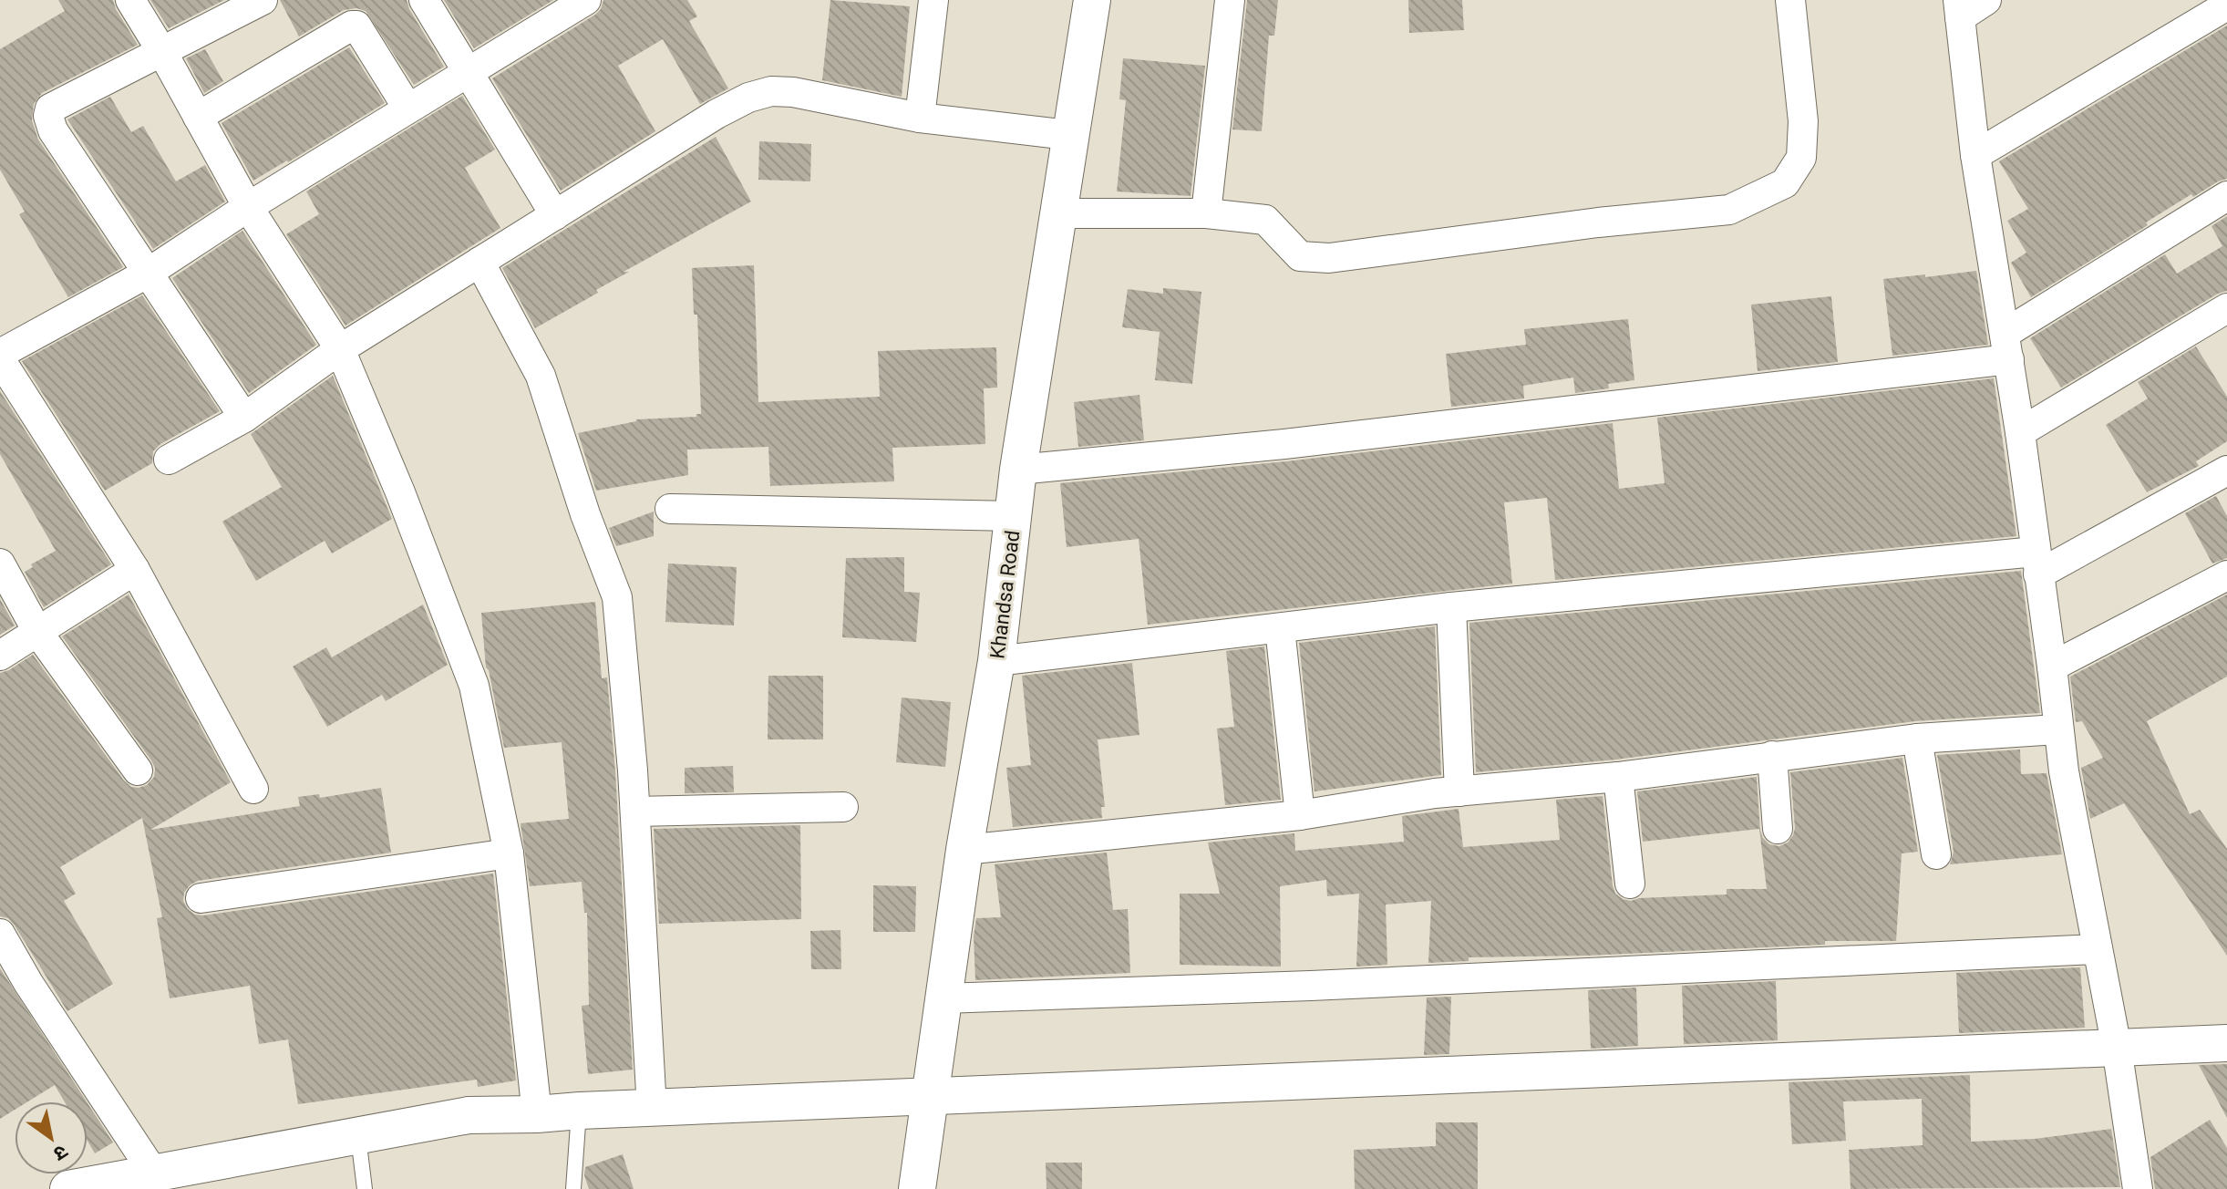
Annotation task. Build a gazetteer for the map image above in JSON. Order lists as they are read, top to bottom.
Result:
{
  "streets": {
    "street": ["Khandsa Road"]
  },
  "north": "bottom right"
}
